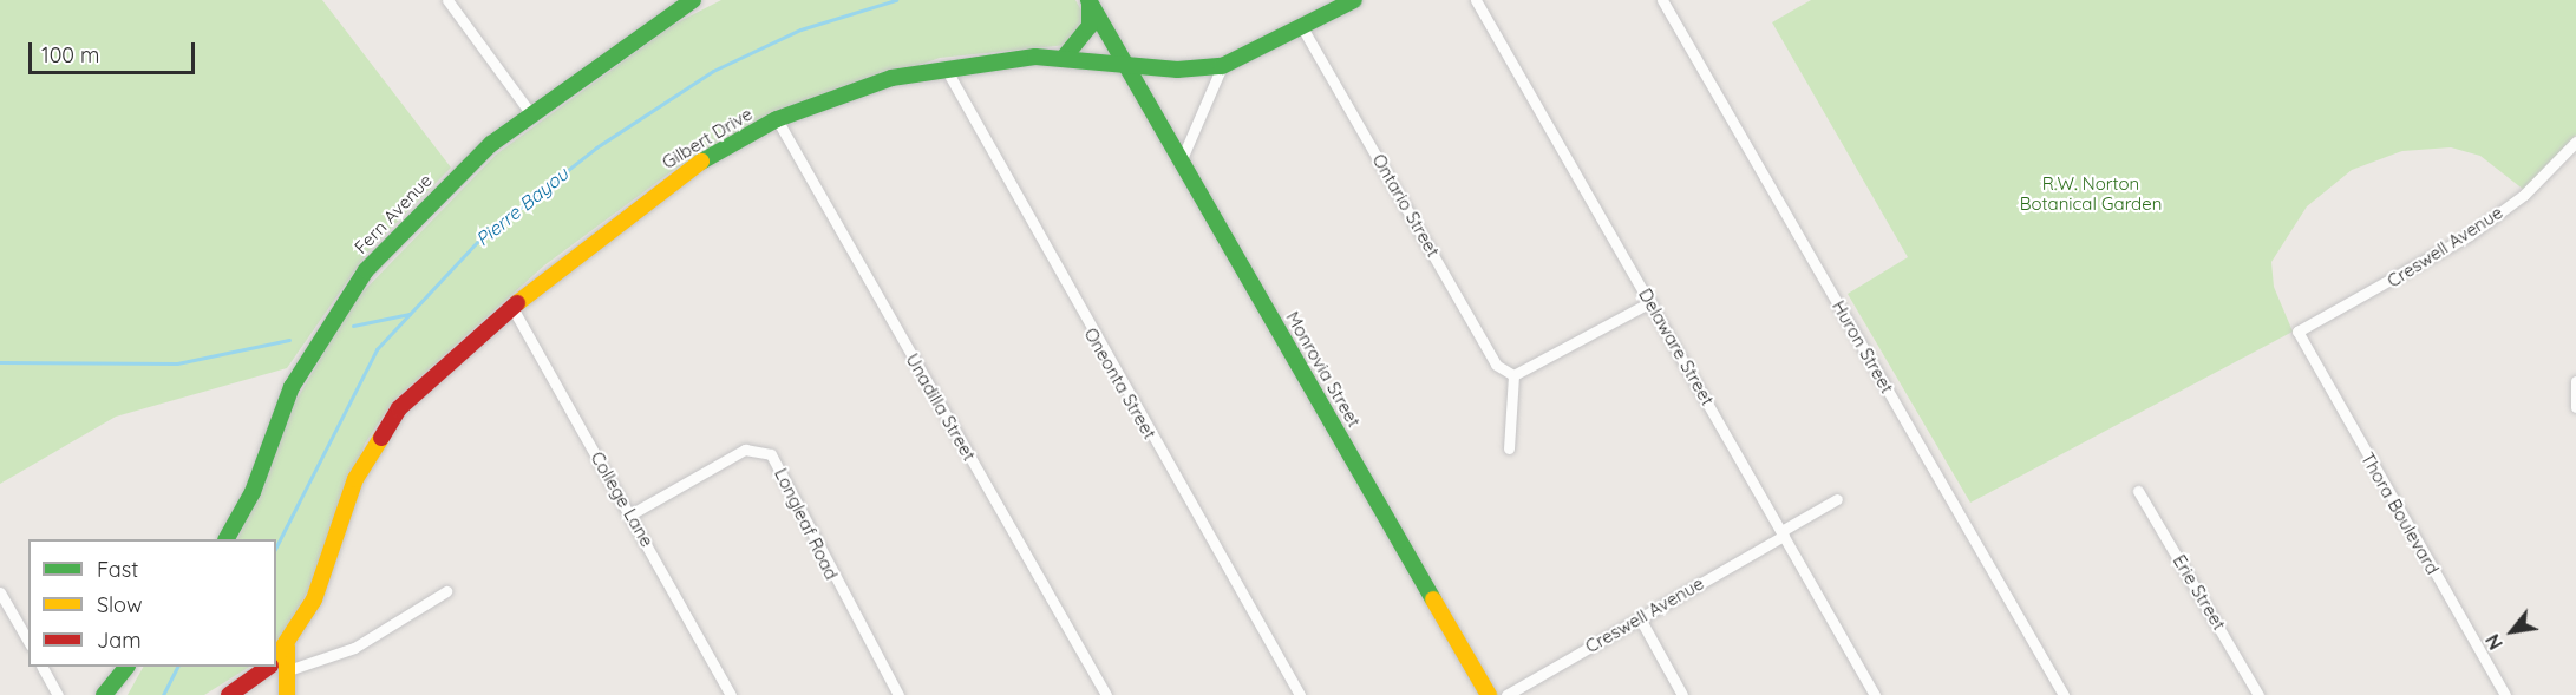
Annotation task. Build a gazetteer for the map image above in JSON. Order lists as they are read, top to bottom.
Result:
{
  "streets": {
    "street": [
      "Gilbert Drive",
      "Ontario Street",
      "Fern Avenue",
      "Creswell Avenue",
      "Delaware Street",
      "Huron Street",
      "Monrovia Street",
      "Oneonta Street",
      "Unadilla Street",
      "College Lane",
      "Thora Boulevard",
      "Longleaf Road",
      "Erie Street"
    ]
  },
  "crossings": [
    ["Gilbert Drive", "Ontario Street"],
    ["Gilbert Drive", "Monrovia Street"],
    ["Gilbert Drive", "Oneonta Street"],
    ["Gilbert Drive", "Unadilla Street"],
    ["Gilbert Drive", "College Lane"],
    ["Creswell Avenue", "Delaware Street"],
    ["Creswell Avenue", "Thora Boulevard"],
    ["College Lane", "Longleaf Road"]
  ],
  "water": ["Pierre Bayou"],
  "parks": ["R.W. Norton Botanical Garden"],
  "legend": ["Fast", "Slow", "Jam"],
  "scale_bar": "100 m",
  "north": "bottom left"
}
